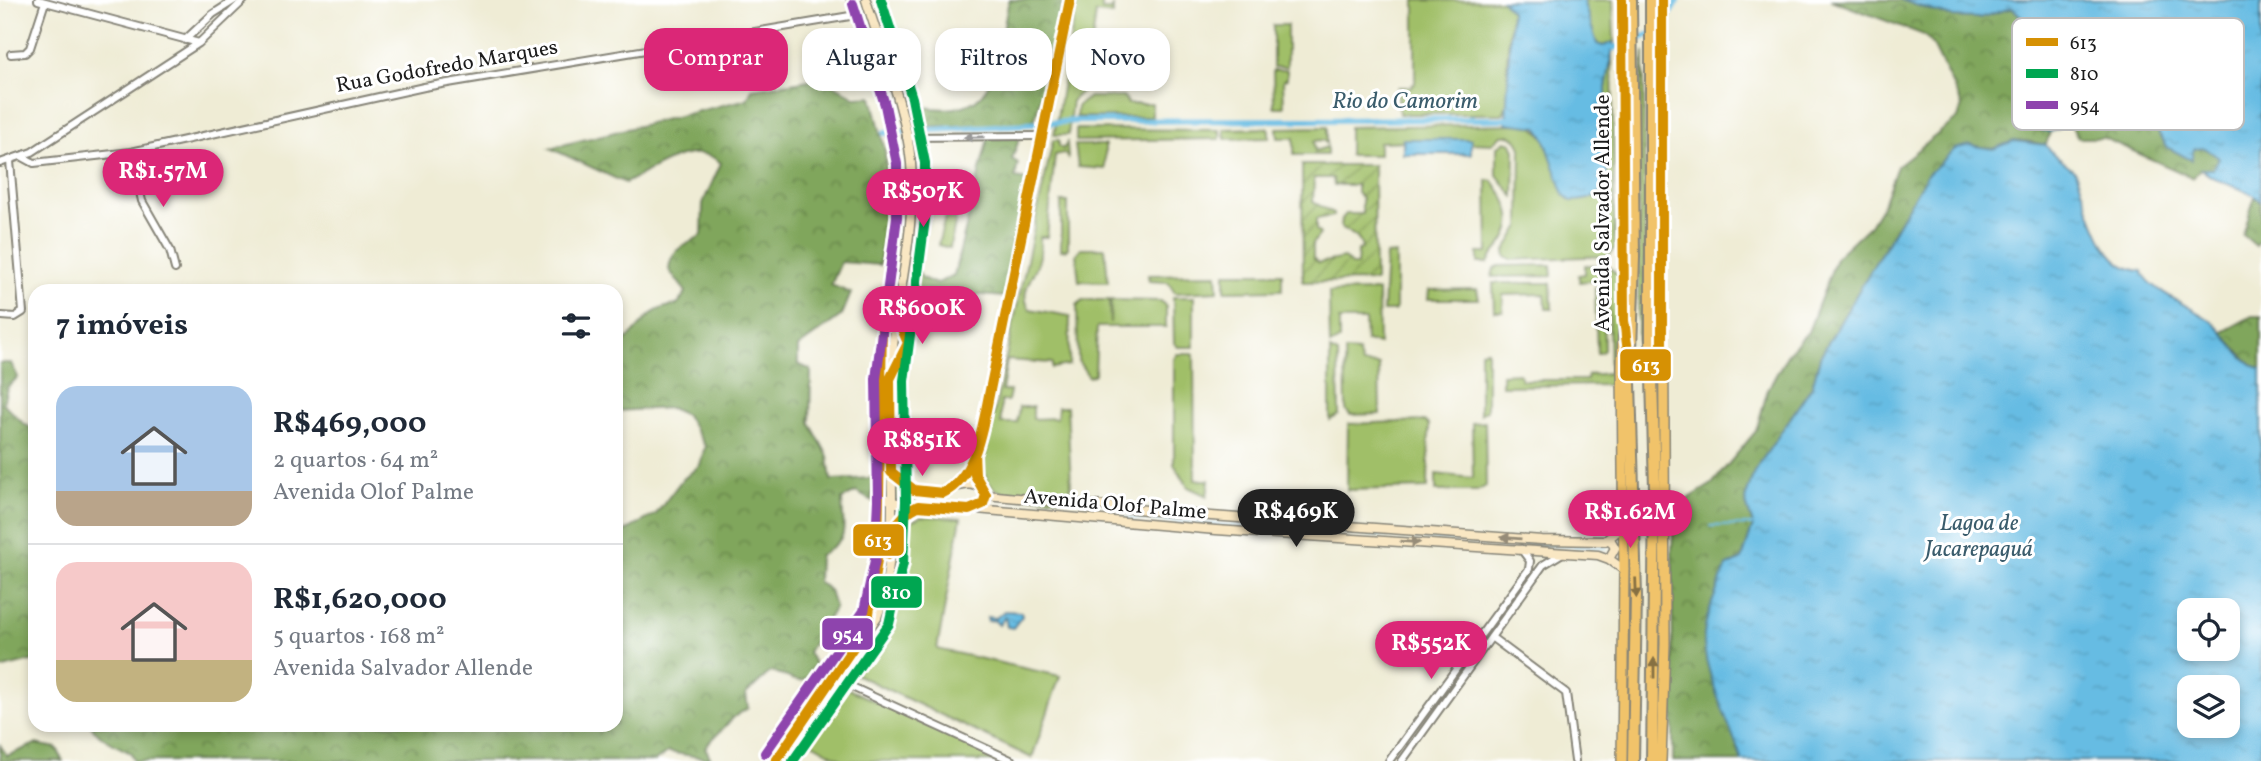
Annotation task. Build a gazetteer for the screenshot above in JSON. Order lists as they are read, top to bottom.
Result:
{
  "streets": {
    "highway": ["Avenida Salvador Allende"],
    "street": ["Rua Godofredo Marques", "Avenida Olof Palme"]
  },
  "crossings": [
    ["Avenida Salvador Allende", "Avenida Olof Palme"]
  ],
  "water": ["Rio do Camorim", "Lagoa de Jacarepaguá"],
  "lines": ["transit line 613", "transit line 810", "transit line 954"],
  "legend": ["613", "810", "954"],
  "page": {
    "chip": [
      "Comprar",
      "Alugar",
      "Filtros",
      "Novo"
    ],
    "price": [
      "R$1.57M",
      "R$507K",
      "R$600K",
      "R$851K",
      "R$469K",
      "R$1.62M",
      "R$552K"
    ],
    "heading": "7 imóveis",
    "list": [
      {
        "name": "R$469,000",
        "note": "2 quartos · 64 m² · Avenida Olof Palme"
      },
      {
        "name": "R$1,620,000",
        "note": "5 quartos · 168 m² · Avenida Salvador Allende"
      }
    ]
  }
}
